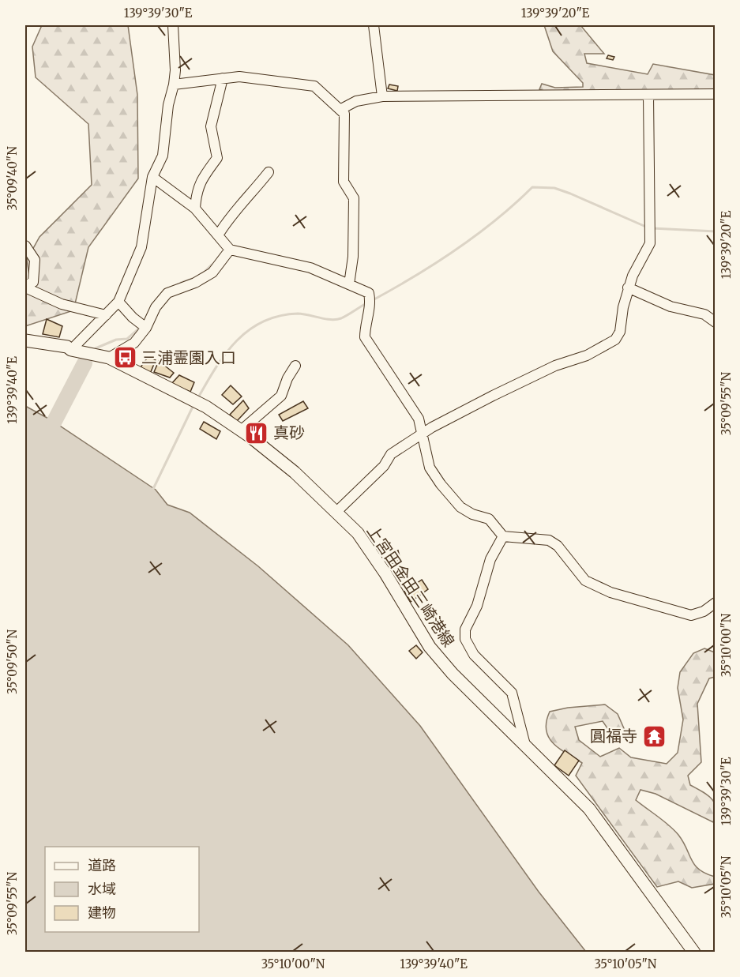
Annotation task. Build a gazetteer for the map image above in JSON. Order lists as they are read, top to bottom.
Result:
{
  "streets": {
    "main road": ["上宮田金田三崎港線"]
  },
  "places": {
    "bus stop": ["三浦霊園入口"],
    "restaurant": ["真砂"],
    "temple": ["圓福寺"]
  },
  "legend": ["道路", "水域", "建物"],
  "coordinates": [
    "139°39'30\"E",
    "139°39'20\"E",
    "35°09'40\"N",
    "139°39'40\"E",
    "35°09'55\"N",
    "35°10'00\"N",
    "35°09'50\"N",
    "35°10'05\"N"
  ]
}
